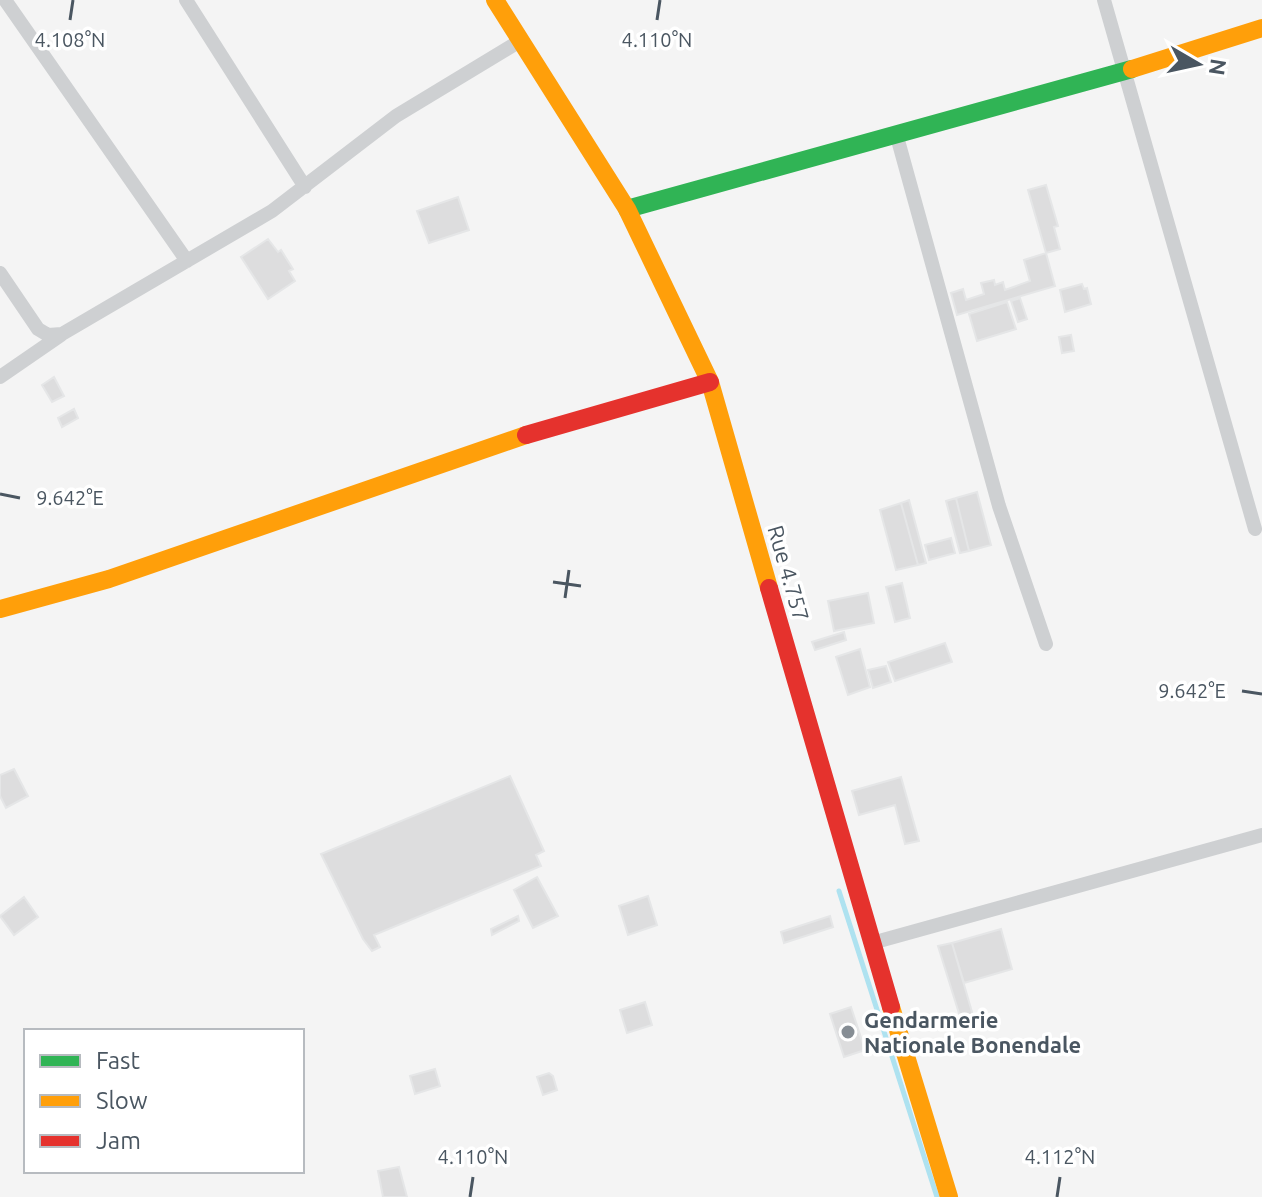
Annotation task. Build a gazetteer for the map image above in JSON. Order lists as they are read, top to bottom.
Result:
{
  "streets": {
    "street": ["Rue 4.757"]
  },
  "places": ["Gendarmerie Nationale Bonendale"],
  "legend": ["Fast", "Slow", "Jam"],
  "north": "right",
  "coordinates": [
    "4.108°N",
    "4.110°N",
    "9.642°E",
    "4.112°N"
  ]
}
